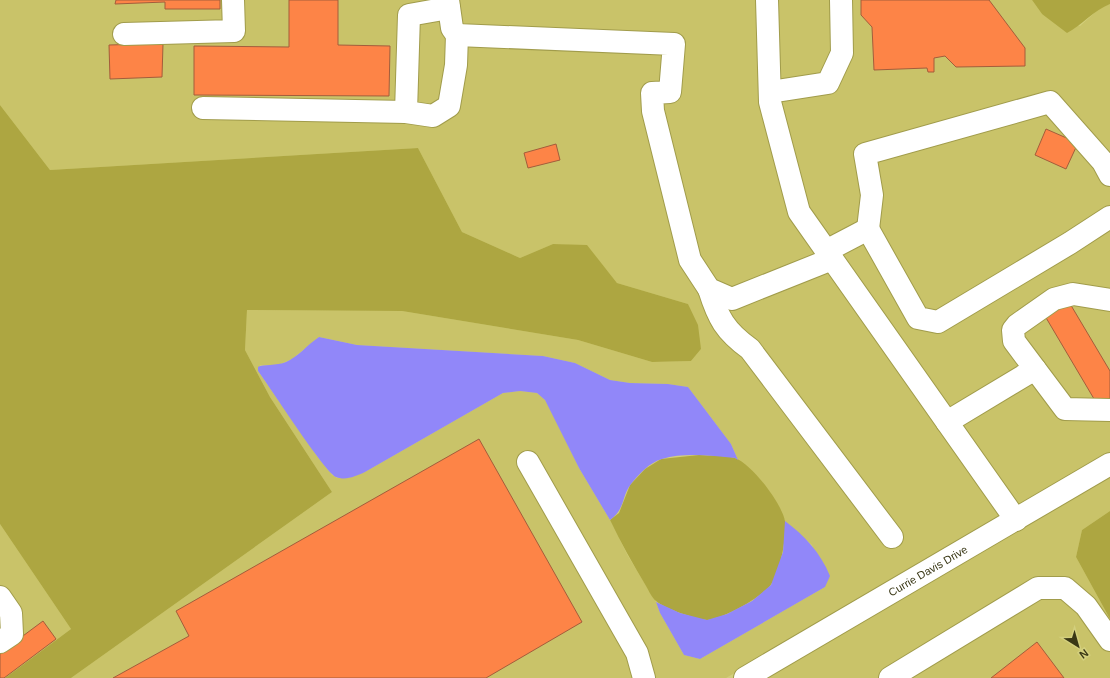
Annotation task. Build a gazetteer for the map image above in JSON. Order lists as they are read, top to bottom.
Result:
{
  "streets": {
    "street": ["Currie Davis Drive"]
  },
  "north": "bottom right"
}
